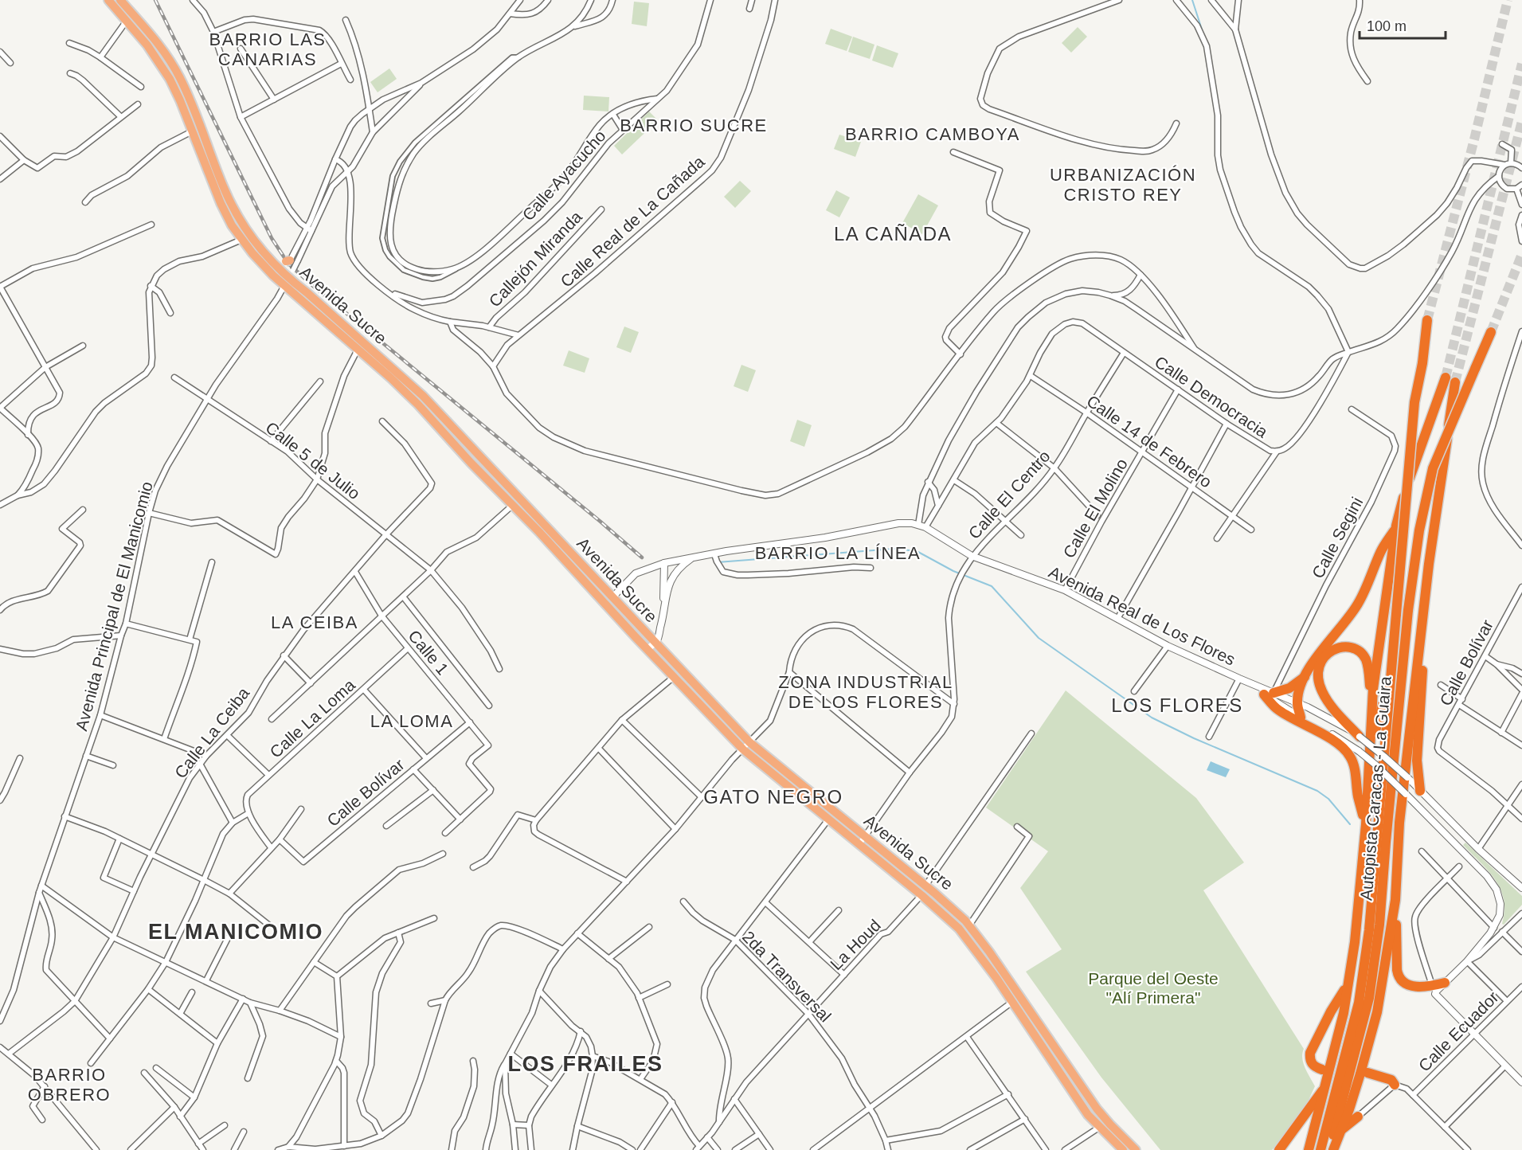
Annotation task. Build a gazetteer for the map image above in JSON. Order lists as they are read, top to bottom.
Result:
{
  "streets": {
    "highway": ["Autopista Caracas - La Guaira"],
    "main road": ["Avenida Sucre"],
    "street": [
      "Calle Ayacucho",
      "Calle Real de La Cañada",
      "Callejón Miranda",
      "Calle Democracia",
      "Calle 14 de Febrero",
      "Calle 5 de Julio",
      "Calle El Centro",
      "Calle El Molino",
      "Calle Segini",
      "Avenida Principal de El Manicomio",
      "Avenida Real de Los Flores",
      "Calle 1",
      "Calle Bolívar",
      "Calle La Loma",
      "Calle La Ceiba",
      "La Houd",
      "2da Transversal",
      "Calle Ecuador"
    ]
  },
  "crossings": [
    ["Avenida Sucre", "Avenida Principal de El Manicomio"],
    ["Avenida Sucre", "Avenida Real de Los Flores"],
    ["Avenida Sucre", "La Houd"],
    ["Calle Democracia", "Calle 14 de Febrero"],
    ["Calle Democracia", "Calle El Centro"],
    ["Calle Democracia", "Calle El Molino"],
    ["Calle 14 de Febrero", "Calle El Centro"],
    ["Calle 14 de Febrero", "Calle El Molino"],
    ["Calle 5 de Julio", "Avenida Principal de El Manicomio"],
    ["Calle 5 de Julio", "Calle La Ceiba"],
    ["Calle El Centro", "Avenida Real de Los Flores"],
    ["Calle El Molino", "Avenida Real de Los Flores"],
    ["Calle Segini", "Avenida Real de Los Flores"],
    ["Calle 1", "Calle Bolívar"],
    ["Calle 1", "Calle La Loma"],
    ["Calle 1", "Calle La Ceiba"],
    ["La Houd", "2da Transversal"]
  ],
  "districts": [
    "BARRIO LAS CANARIAS",
    "BARRIO SUCRE",
    "BARRIO CAMBOYA",
    "URBANIZACIÓN CRISTO REY",
    "LA CAÑADA",
    "BARRIO LA LÍNEA",
    "LA CEIBA",
    "ZONA INDUSTRIAL DE LOS FLORES",
    "LOS FLORES",
    "LA LOMA",
    "GATO NEGRO",
    "EL MANICOMIO",
    "LOS FRAILES",
    "BARRIO OBRERO"
  ],
  "parks": ["Parque del Oeste \"Alí Primera\""],
  "scale_bar": "100 m"
}
